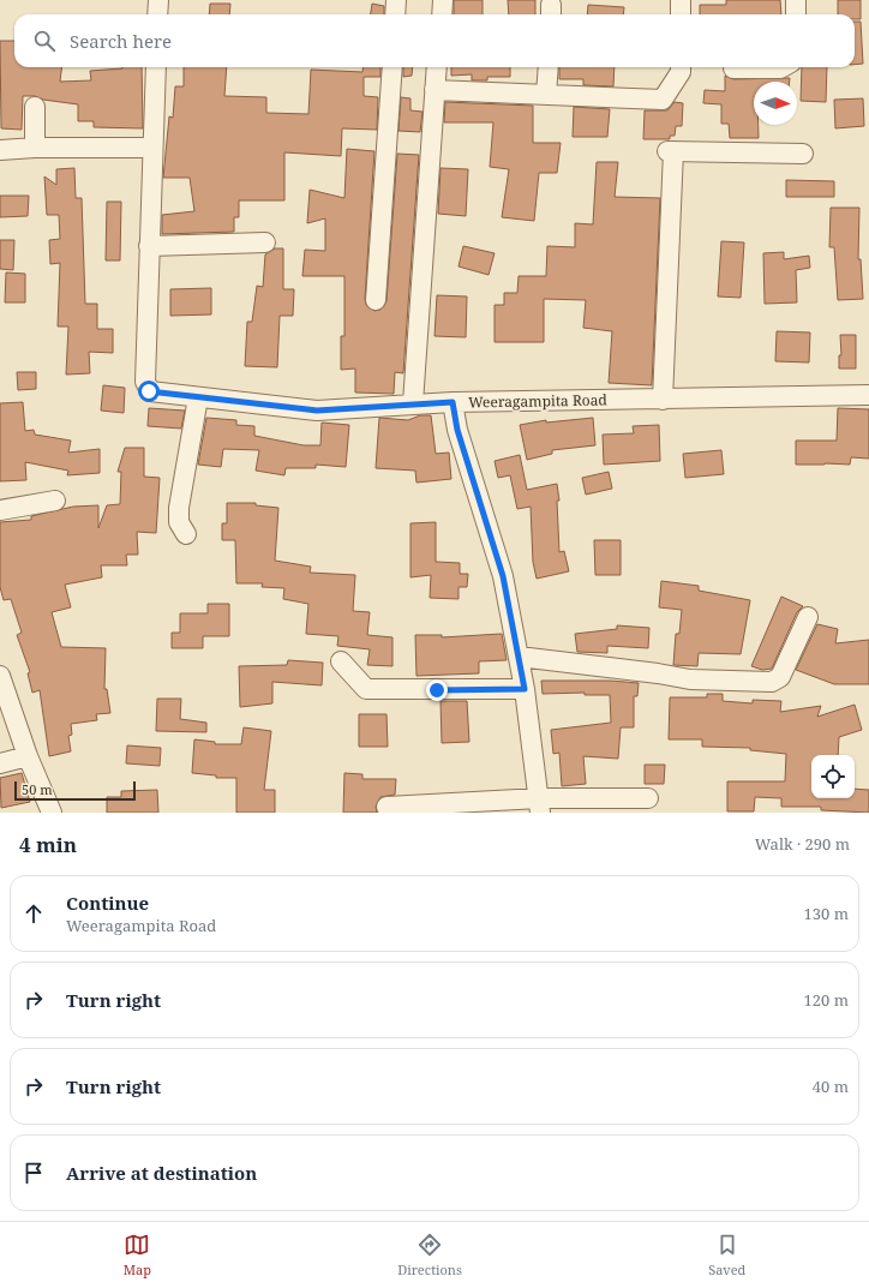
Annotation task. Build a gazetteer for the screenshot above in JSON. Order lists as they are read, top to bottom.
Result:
{
  "streets": {
    "street": ["Weeragampita Road"]
  },
  "scale_bar": "50 m",
  "north": "right",
  "page": {
    "search": "Search here",
    "scale": "50 m",
    "heading": ["4 min", "Walk · 290 m"],
    "list": [
      ["Continue", "Weeragampita Road", "130 m"],
      ["Turn right", "120 m"],
      ["Turn right", "40 m"],
      "Arrive at destination"
    ],
    "nav": ["Map", "Directions", "Saved"]
  }
}
